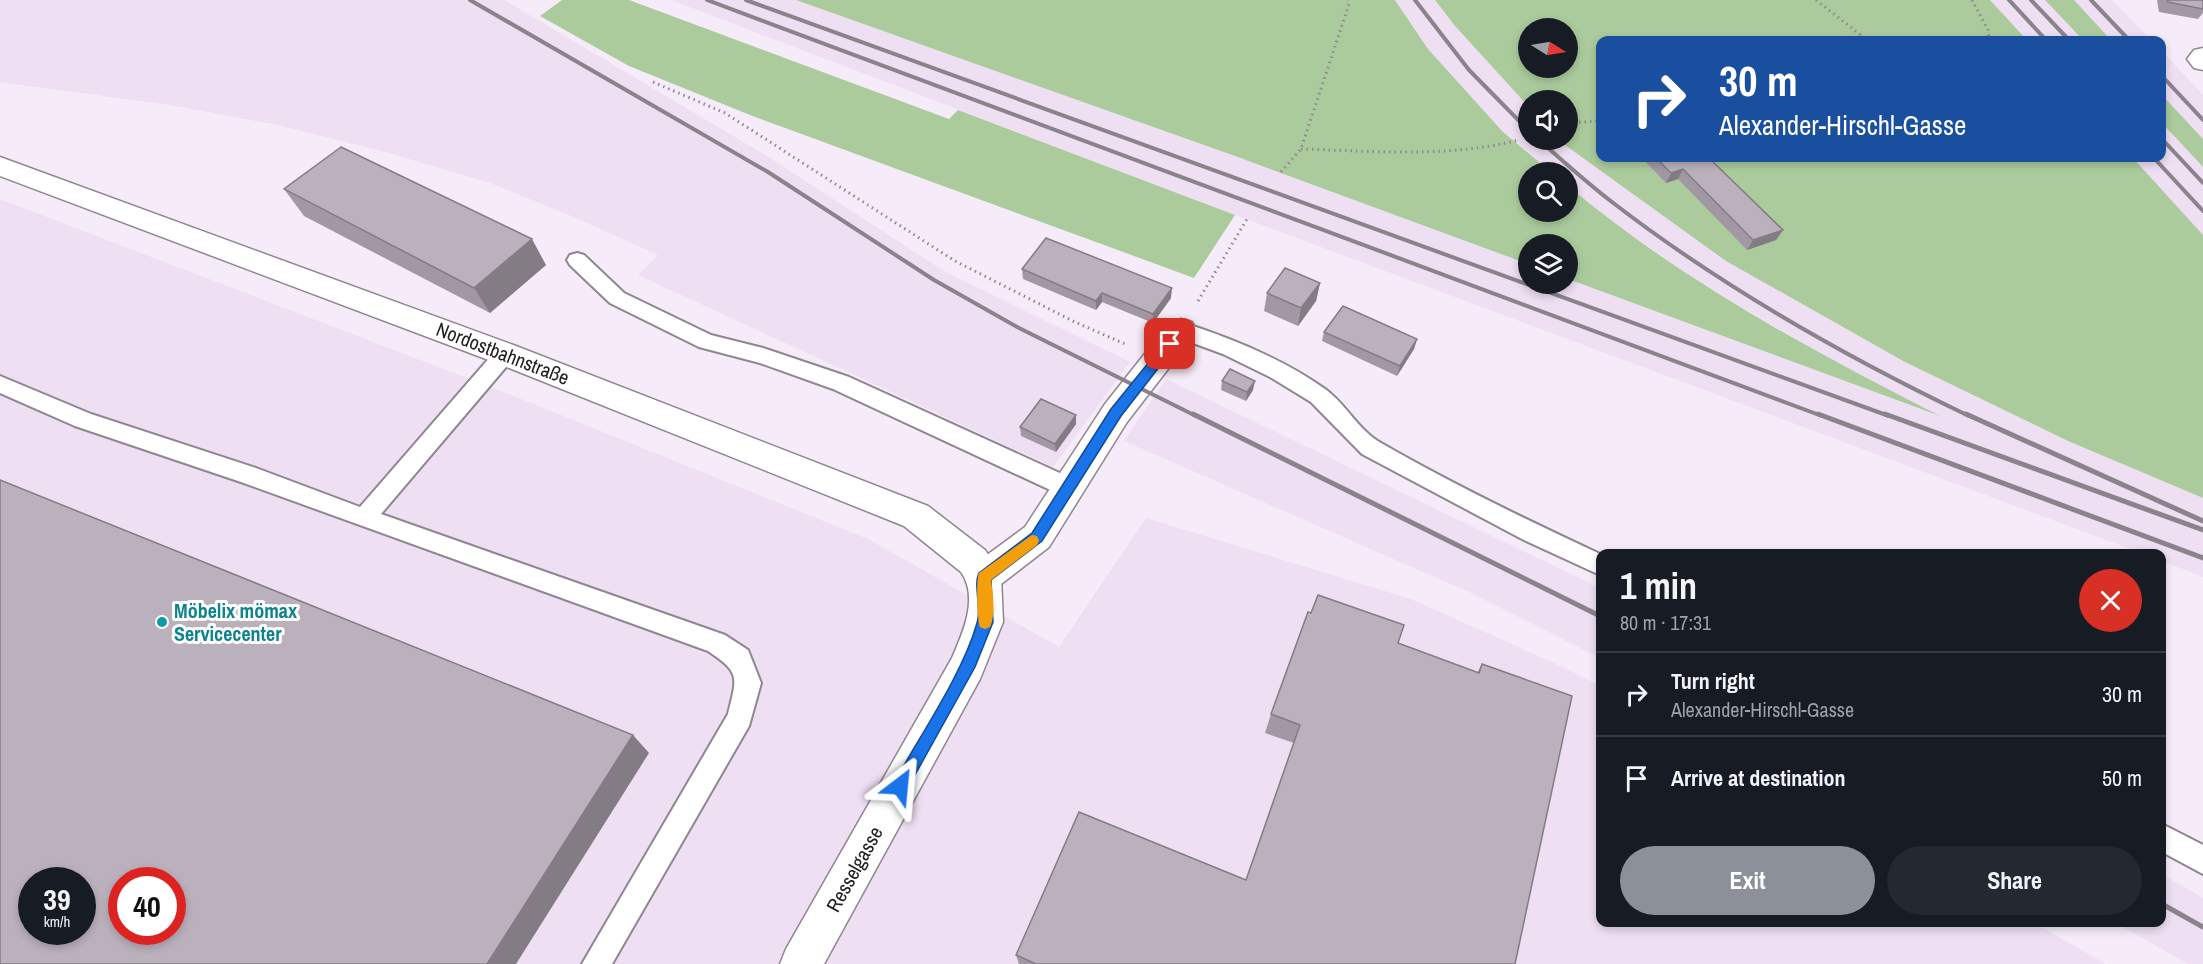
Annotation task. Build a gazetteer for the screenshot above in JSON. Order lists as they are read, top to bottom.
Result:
{
  "streets": {
    "street": ["Nordostbahnstraße", "Resselgasse"]
  },
  "crossings": [
    ["Nordostbahnstraße", "Resselgasse"]
  ],
  "places": ["Möbelix mömax Servicecenter"],
  "north": "right",
  "page": {
    "turn": ["30 m", "Alexander-Hirschl-Gasse"],
    "heading": ["1 min", "80 m · 17:31"],
    "list": [
      {
        "name": "Turn right",
        "note": "Alexander-Hirschl-Gasse",
        "value": "30 m"
      },
      {
        "name": "Arrive at destination",
        "value": "50 m"
      }
    ],
    "buttons": ["Exit", "Share"],
    "speed": "39 km/h",
    "limit": "40"
  }
}
